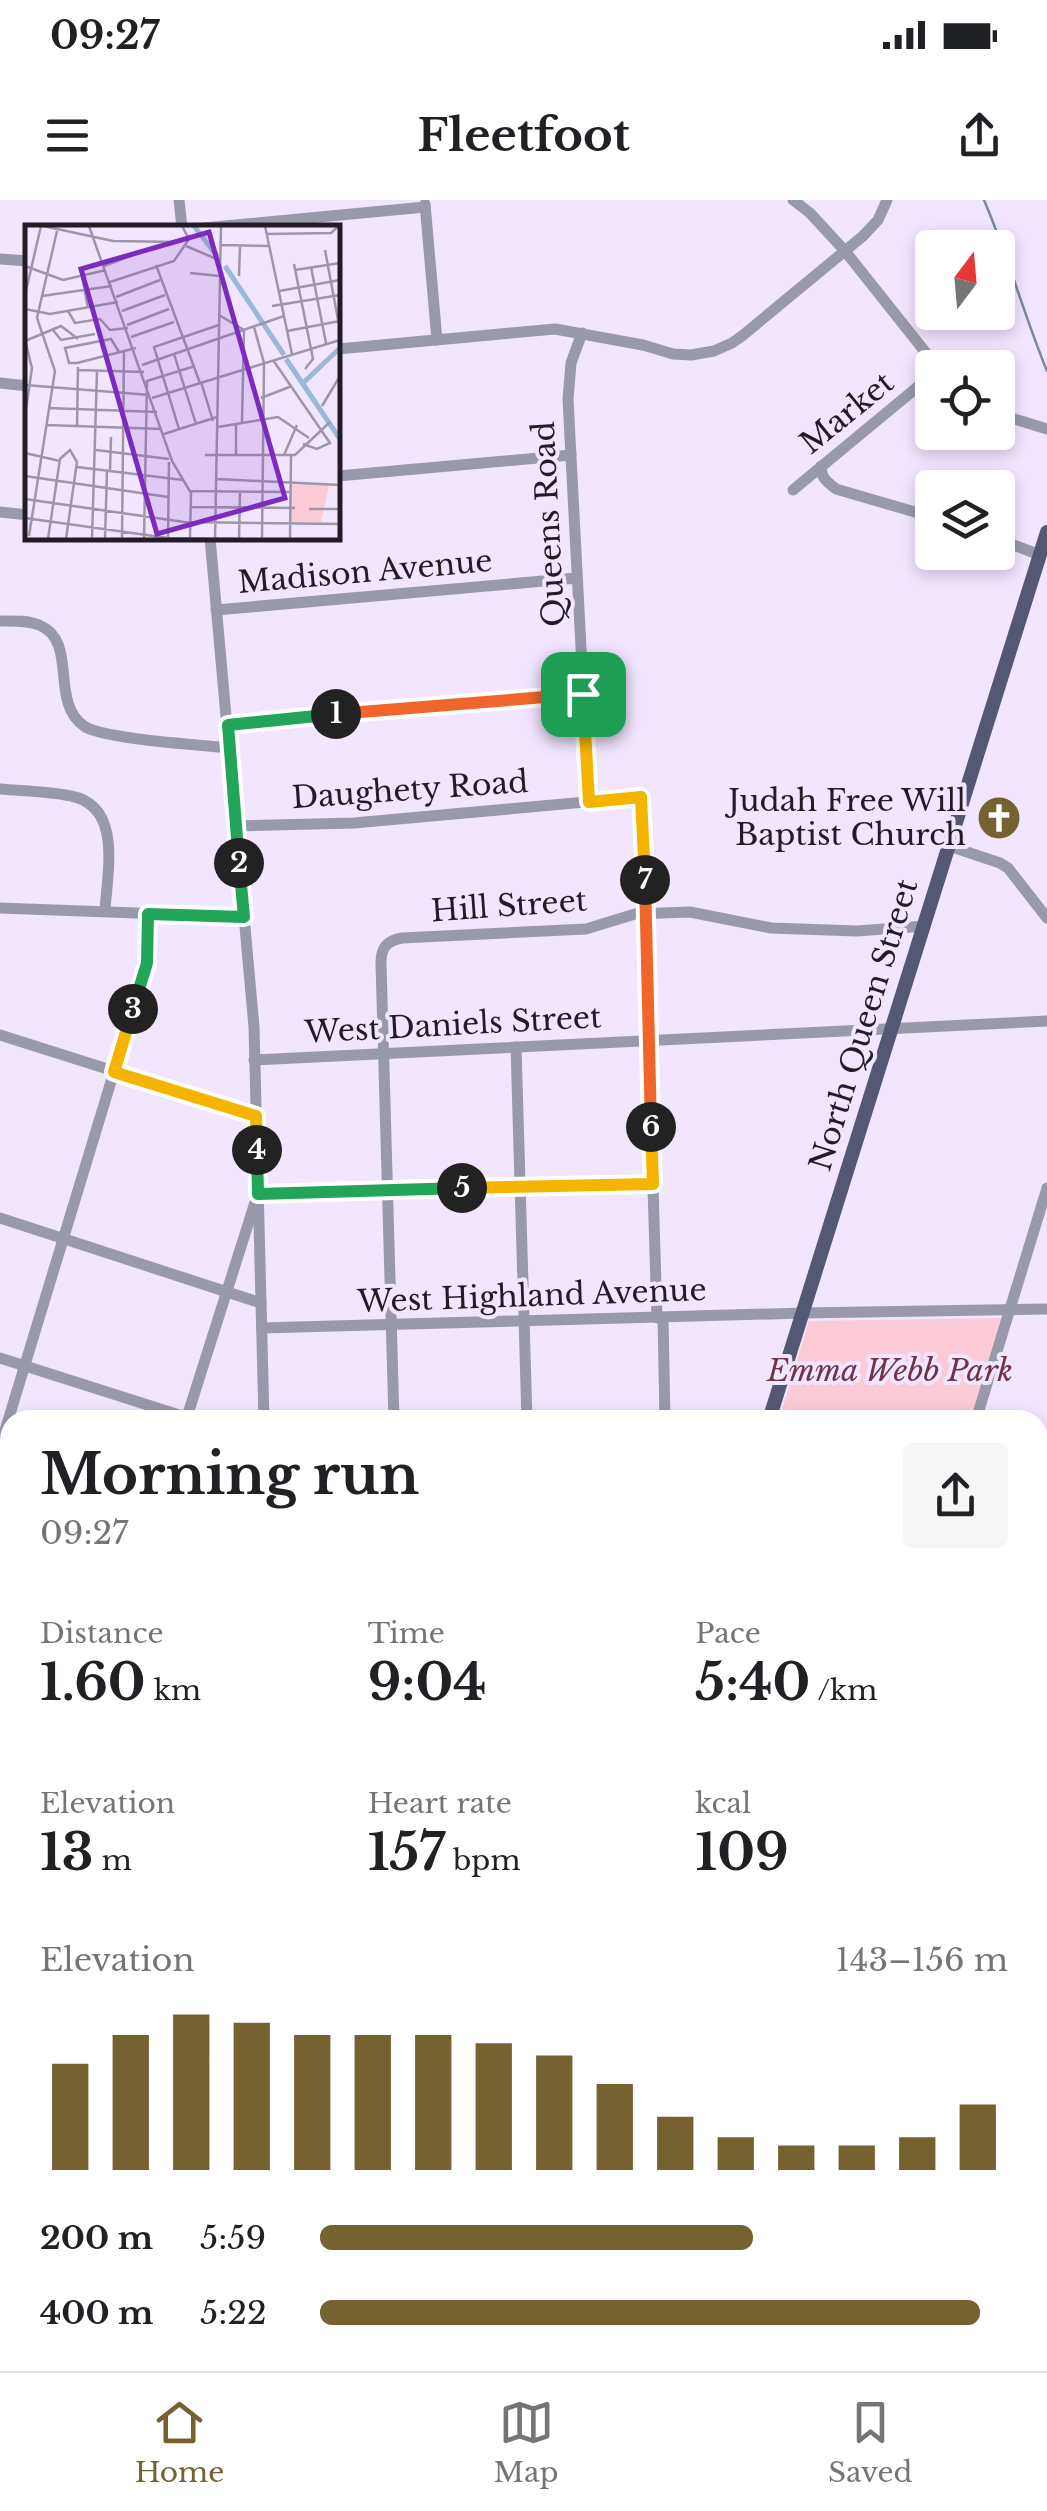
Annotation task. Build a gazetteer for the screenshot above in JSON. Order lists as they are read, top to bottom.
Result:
{
  "streets": {
    "main road": ["North Queen Street"],
    "street": [
      "Market",
      "Queens Road",
      "Madison Avenue",
      "Daughety Road",
      "Hill Street",
      "West Daniels Street",
      "West Highland Avenue"
    ]
  },
  "crossings": [
    ["Queens Road", "Madison Avenue"],
    ["Queens Road", "Daughety Road"],
    ["Hill Street", "West Daniels Street"],
    ["Hill Street", "North Queen Street"],
    ["West Daniels Street", "North Queen Street"],
    ["North Queen Street", "West Highland Avenue"]
  ],
  "parks": ["Emma Webb Park"],
  "places": {
    "church": ["Judah Free Will Baptist Church"]
  },
  "north": "top",
  "page": {
    "status": "09:27",
    "header": "Fleetfoot",
    "pins": [
      "1",
      "2",
      "7",
      "3",
      "6",
      "4",
      "5"
    ],
    "heading": ["Morning run", "09:27"],
    "stats": [
      ["Distance", "1.60 km"],
      ["Time", "9:04"],
      ["Pace", "5:40 /km"],
      ["Elevation", "13 m"],
      ["Heart rate", "157 bpm"],
      ["kcal", "109"]
    ],
    "chart": ["Elevation", "143–156 m"],
    "list": [
      {
        "name": "200 m",
        "note": "5:59"
      },
      {
        "name": "400 m",
        "note": "5:22"
      }
    ],
    "tabs": ["Home", "Map", "Saved"]
  }
}
